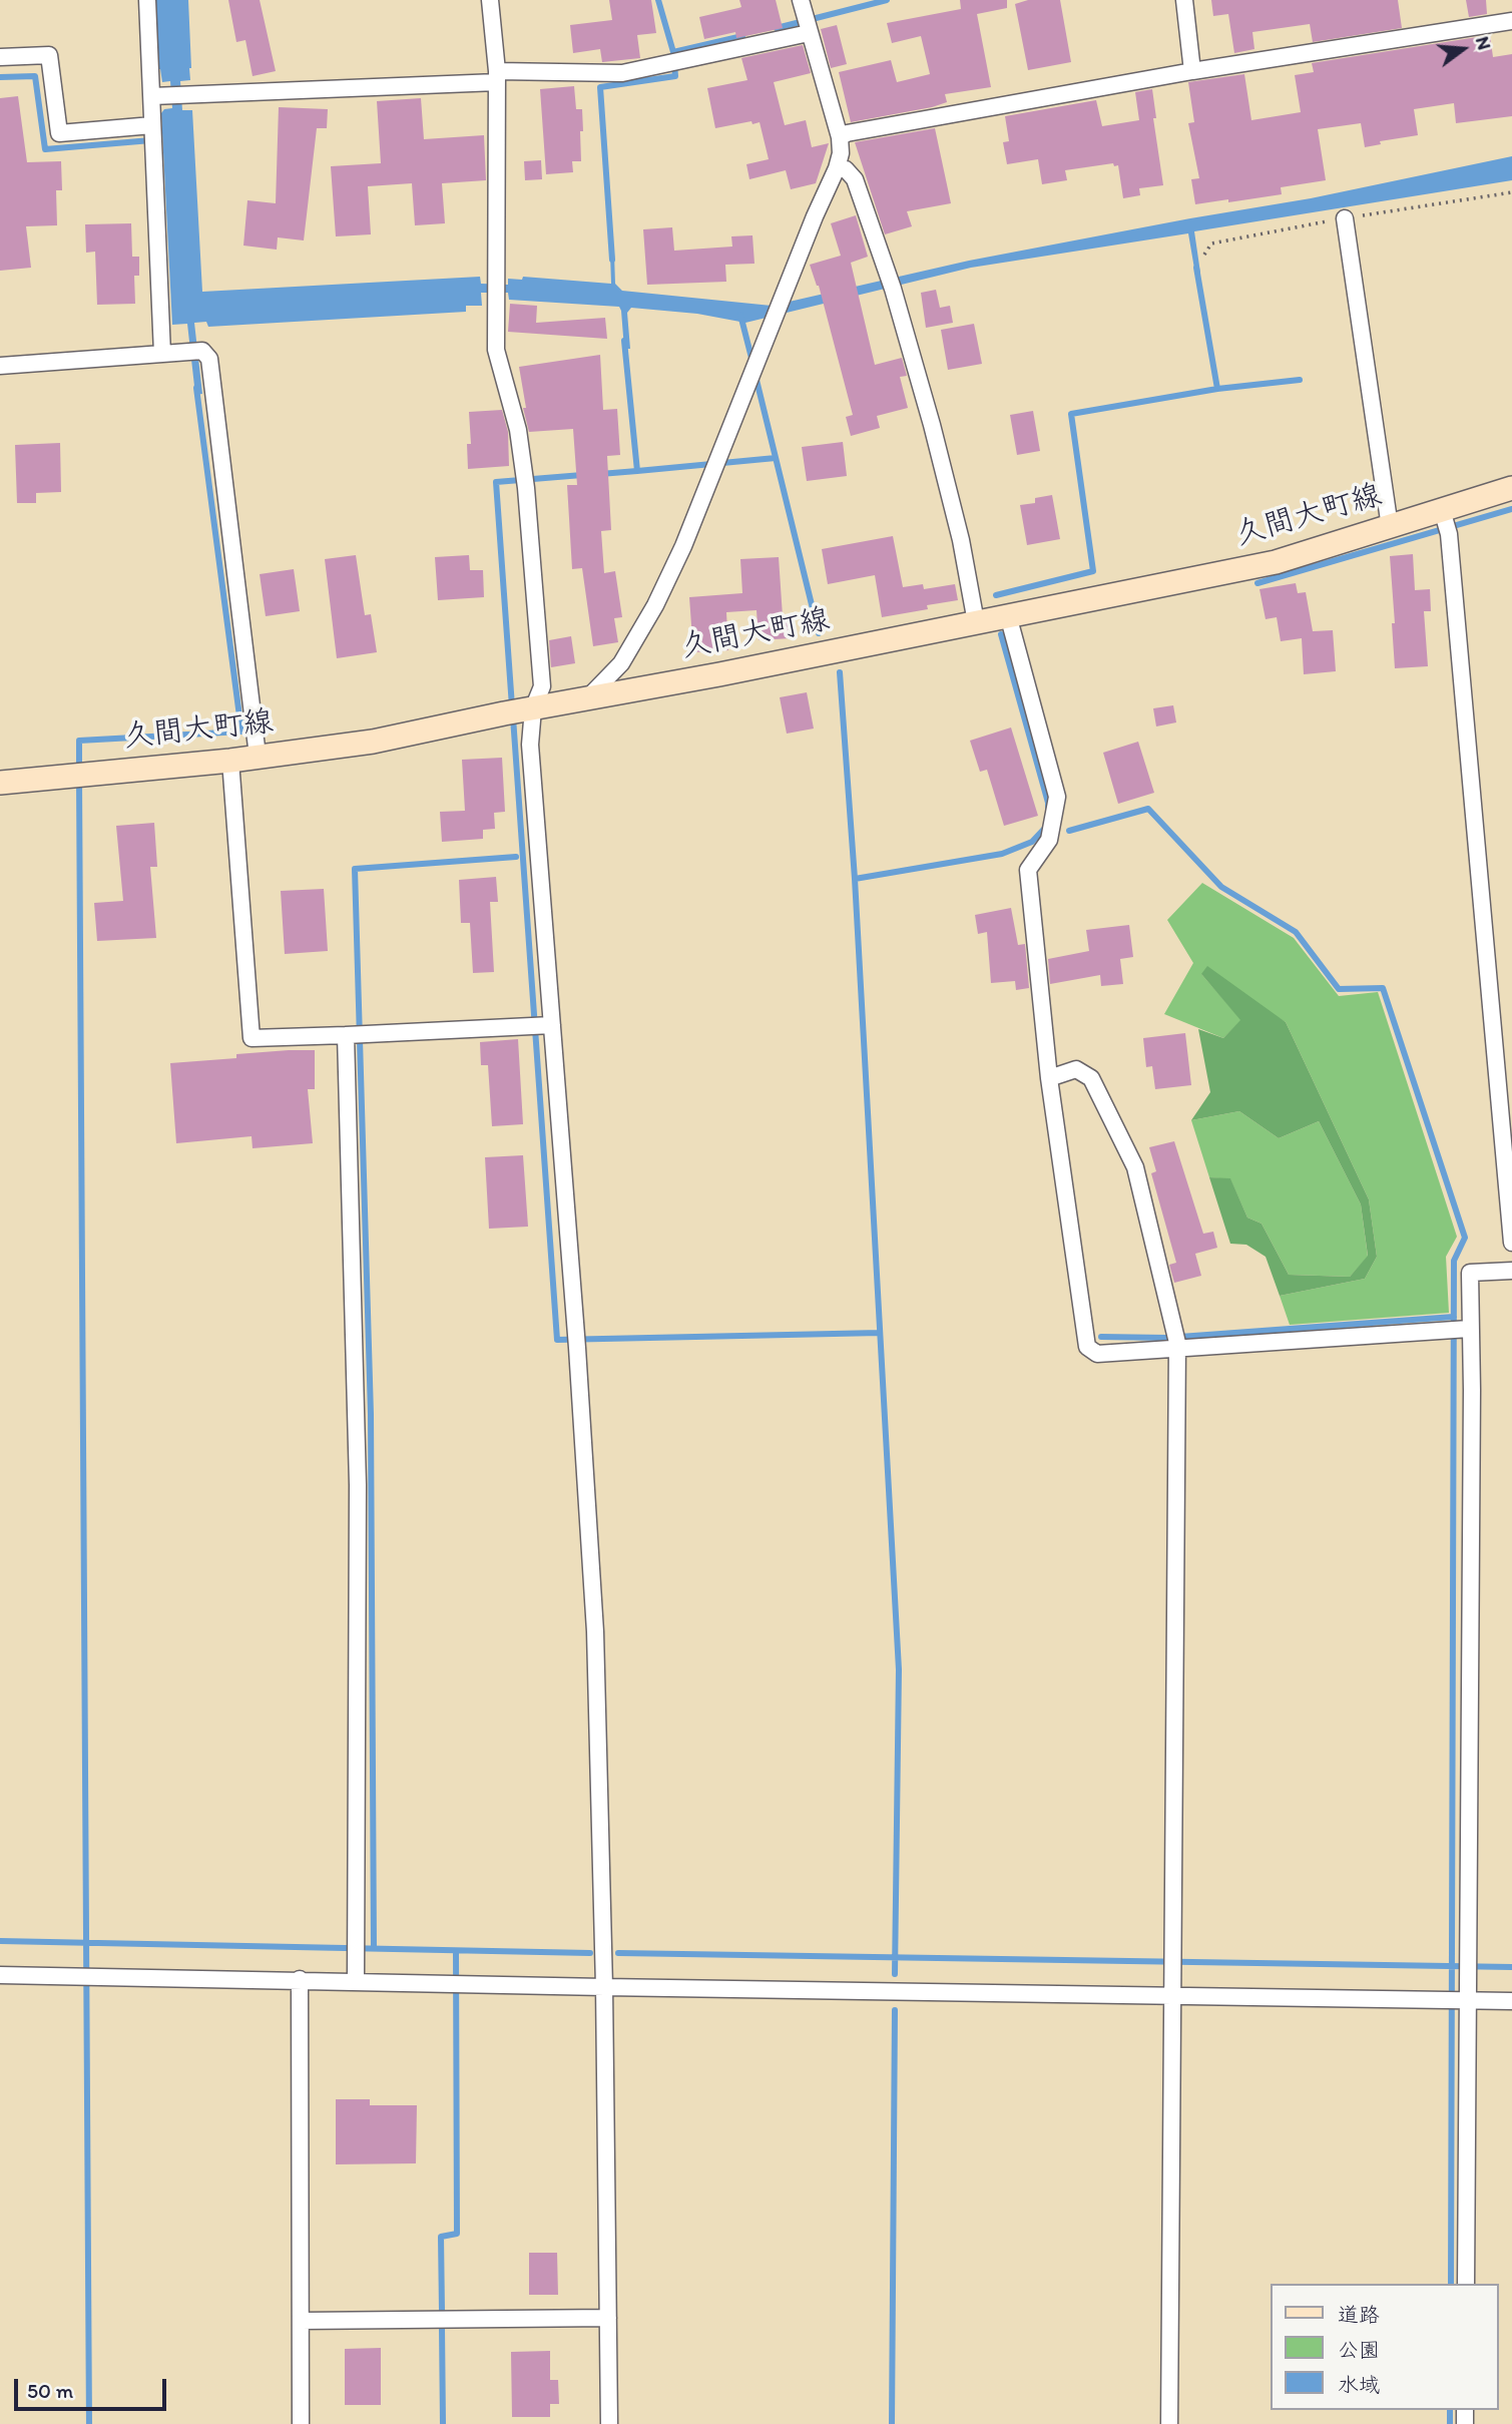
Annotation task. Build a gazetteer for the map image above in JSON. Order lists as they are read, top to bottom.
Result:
{
  "streets": {
    "main road": ["久間大町線"]
  },
  "legend": ["道路", "公園", "水域"],
  "scale_bar": "50 m",
  "north": "right"
}
